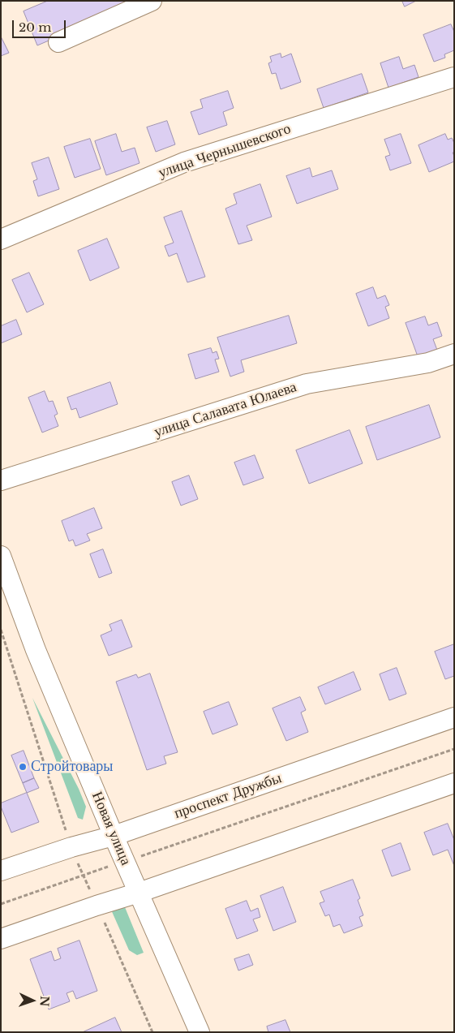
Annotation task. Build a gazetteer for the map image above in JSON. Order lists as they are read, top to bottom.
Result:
{
  "streets": {
    "street": [
      "улица Чернышевского",
      "улица Салавата Юлаева",
      "проспект Дружбы",
      "Новая улица"
    ]
  },
  "crossings": [
    ["проспект Дружбы", "Новая улица"]
  ],
  "places": ["Стройтовары"],
  "scale_bar": "20 m",
  "north": "right"
}
